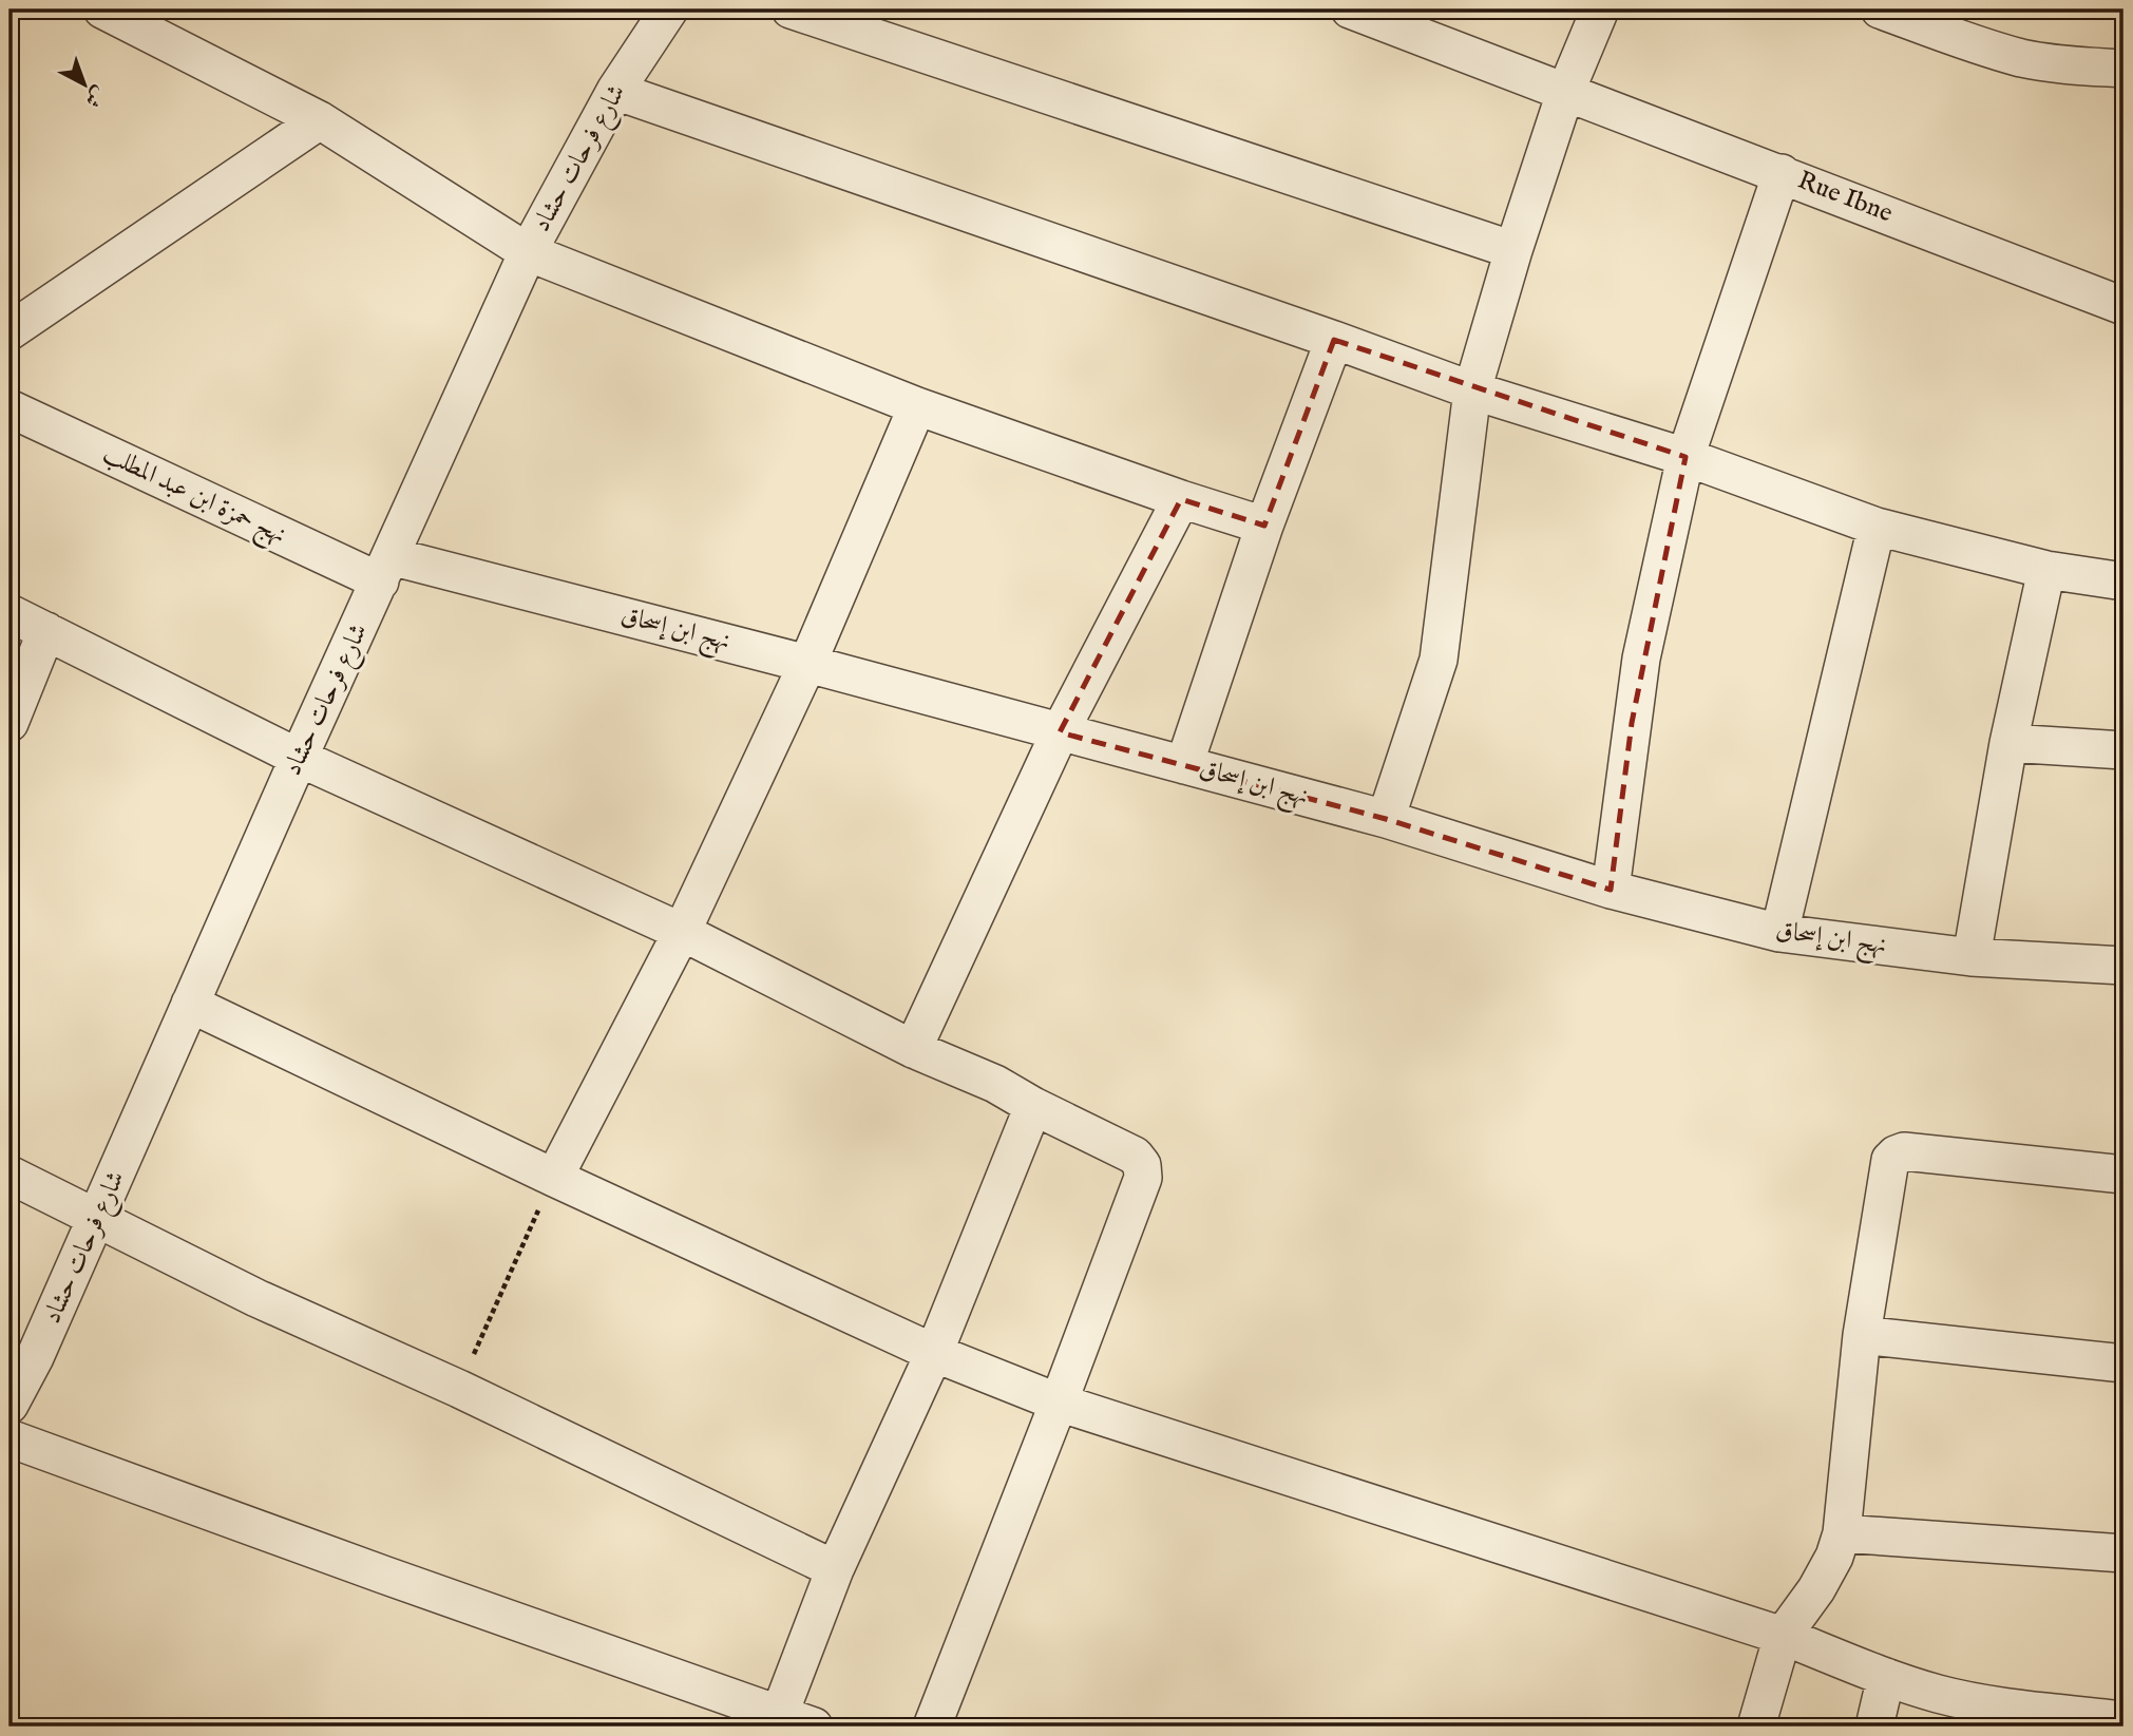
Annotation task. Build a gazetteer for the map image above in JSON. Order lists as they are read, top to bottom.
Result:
{
  "streets": {
    "street": [
      "شارع فرحات حشاد",
      "Rue Ibne",
      "نهج حمزة ابن عبد المطلب",
      "نهج ابن إسحاق"
    ]
  },
  "crossings": [
    ["شارع فرحات حشاد", "نهج حمزة ابن عبد المطلب"],
    ["شارع فرحات حشاد", "نهج ابن إسحاق"],
    ["نهج حمزة ابن عبد المطلب", "نهج ابن إسحاق"]
  ],
  "north": "bottom right"
}
